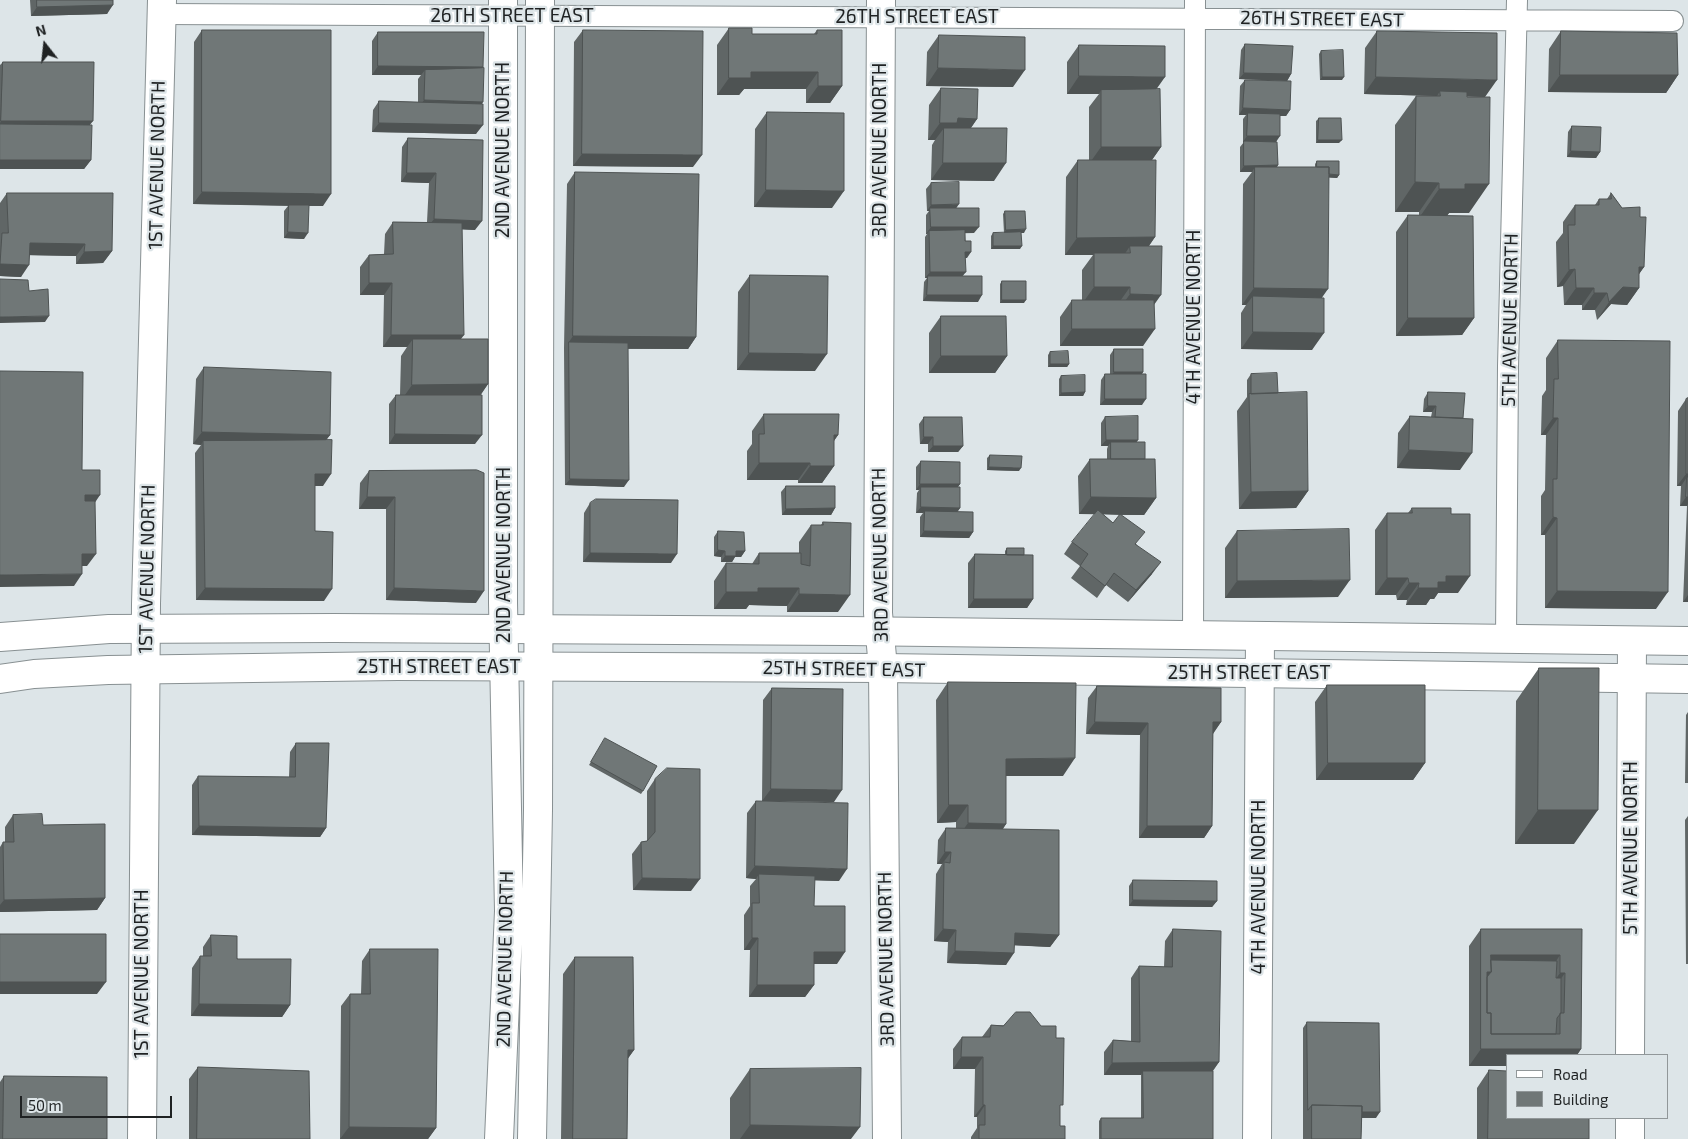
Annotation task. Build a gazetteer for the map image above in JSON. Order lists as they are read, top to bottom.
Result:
{
  "streets": {
    "main road": [
      "2ND AVENUE NORTH",
      "3RD AVENUE NORTH",
      "1ST AVENUE NORTH",
      "4TH AVENUE NORTH",
      "5TH AVENUE NORTH",
      "25TH STREET EAST"
    ],
    "street": ["26TH STREET EAST"]
  },
  "crossings": [
    ["26TH STREET EAST", "2ND AVENUE NORTH"],
    ["26TH STREET EAST", "3RD AVENUE NORTH"],
    ["26TH STREET EAST", "1ST AVENUE NORTH"],
    ["26TH STREET EAST", "4TH AVENUE NORTH"],
    ["26TH STREET EAST", "5TH AVENUE NORTH"],
    ["2ND AVENUE NORTH", "25TH STREET EAST"],
    ["3RD AVENUE NORTH", "25TH STREET EAST"],
    ["1ST AVENUE NORTH", "25TH STREET EAST"],
    ["4TH AVENUE NORTH", "25TH STREET EAST"],
    ["5TH AVENUE NORTH", "25TH STREET EAST"]
  ],
  "legend": ["Road", "Building"],
  "scale_bar": "50 m",
  "north": "top"
}
